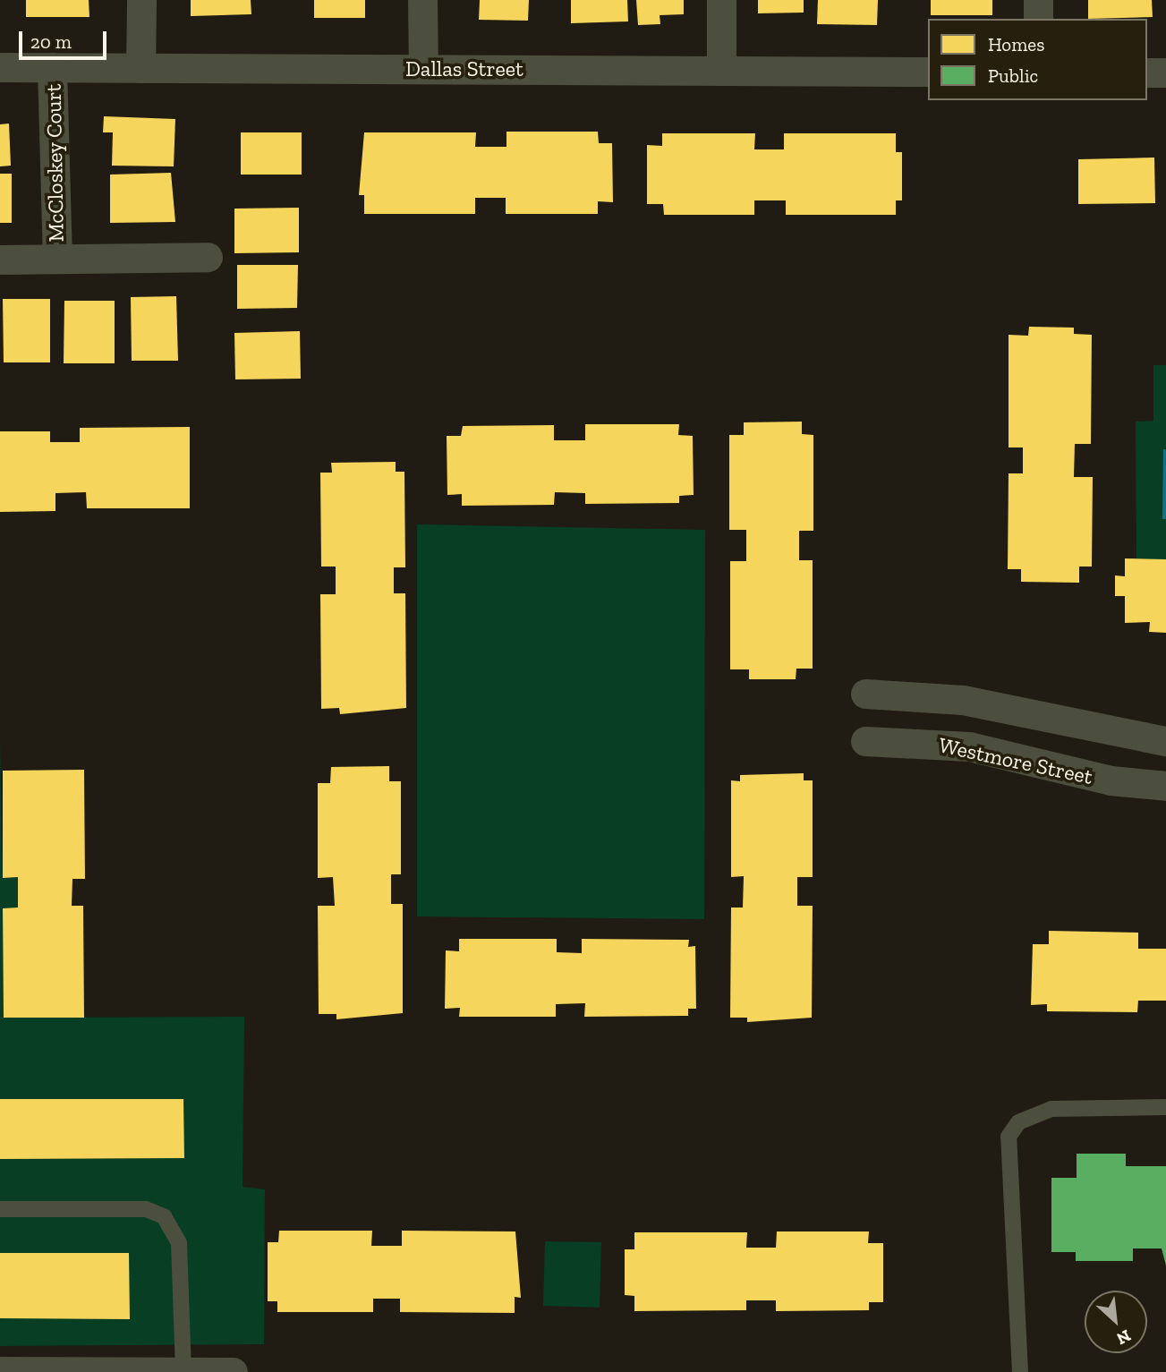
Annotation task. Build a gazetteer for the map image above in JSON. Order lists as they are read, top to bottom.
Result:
{
  "streets": {
    "street": ["Dallas Street", "McCloskey Court", "Westmore Street"]
  },
  "crossings": [
    ["Dallas Street", "McCloskey Court"]
  ],
  "legend": ["Homes", "Public"],
  "scale_bar": "20 m",
  "north": "bottom right"
}
